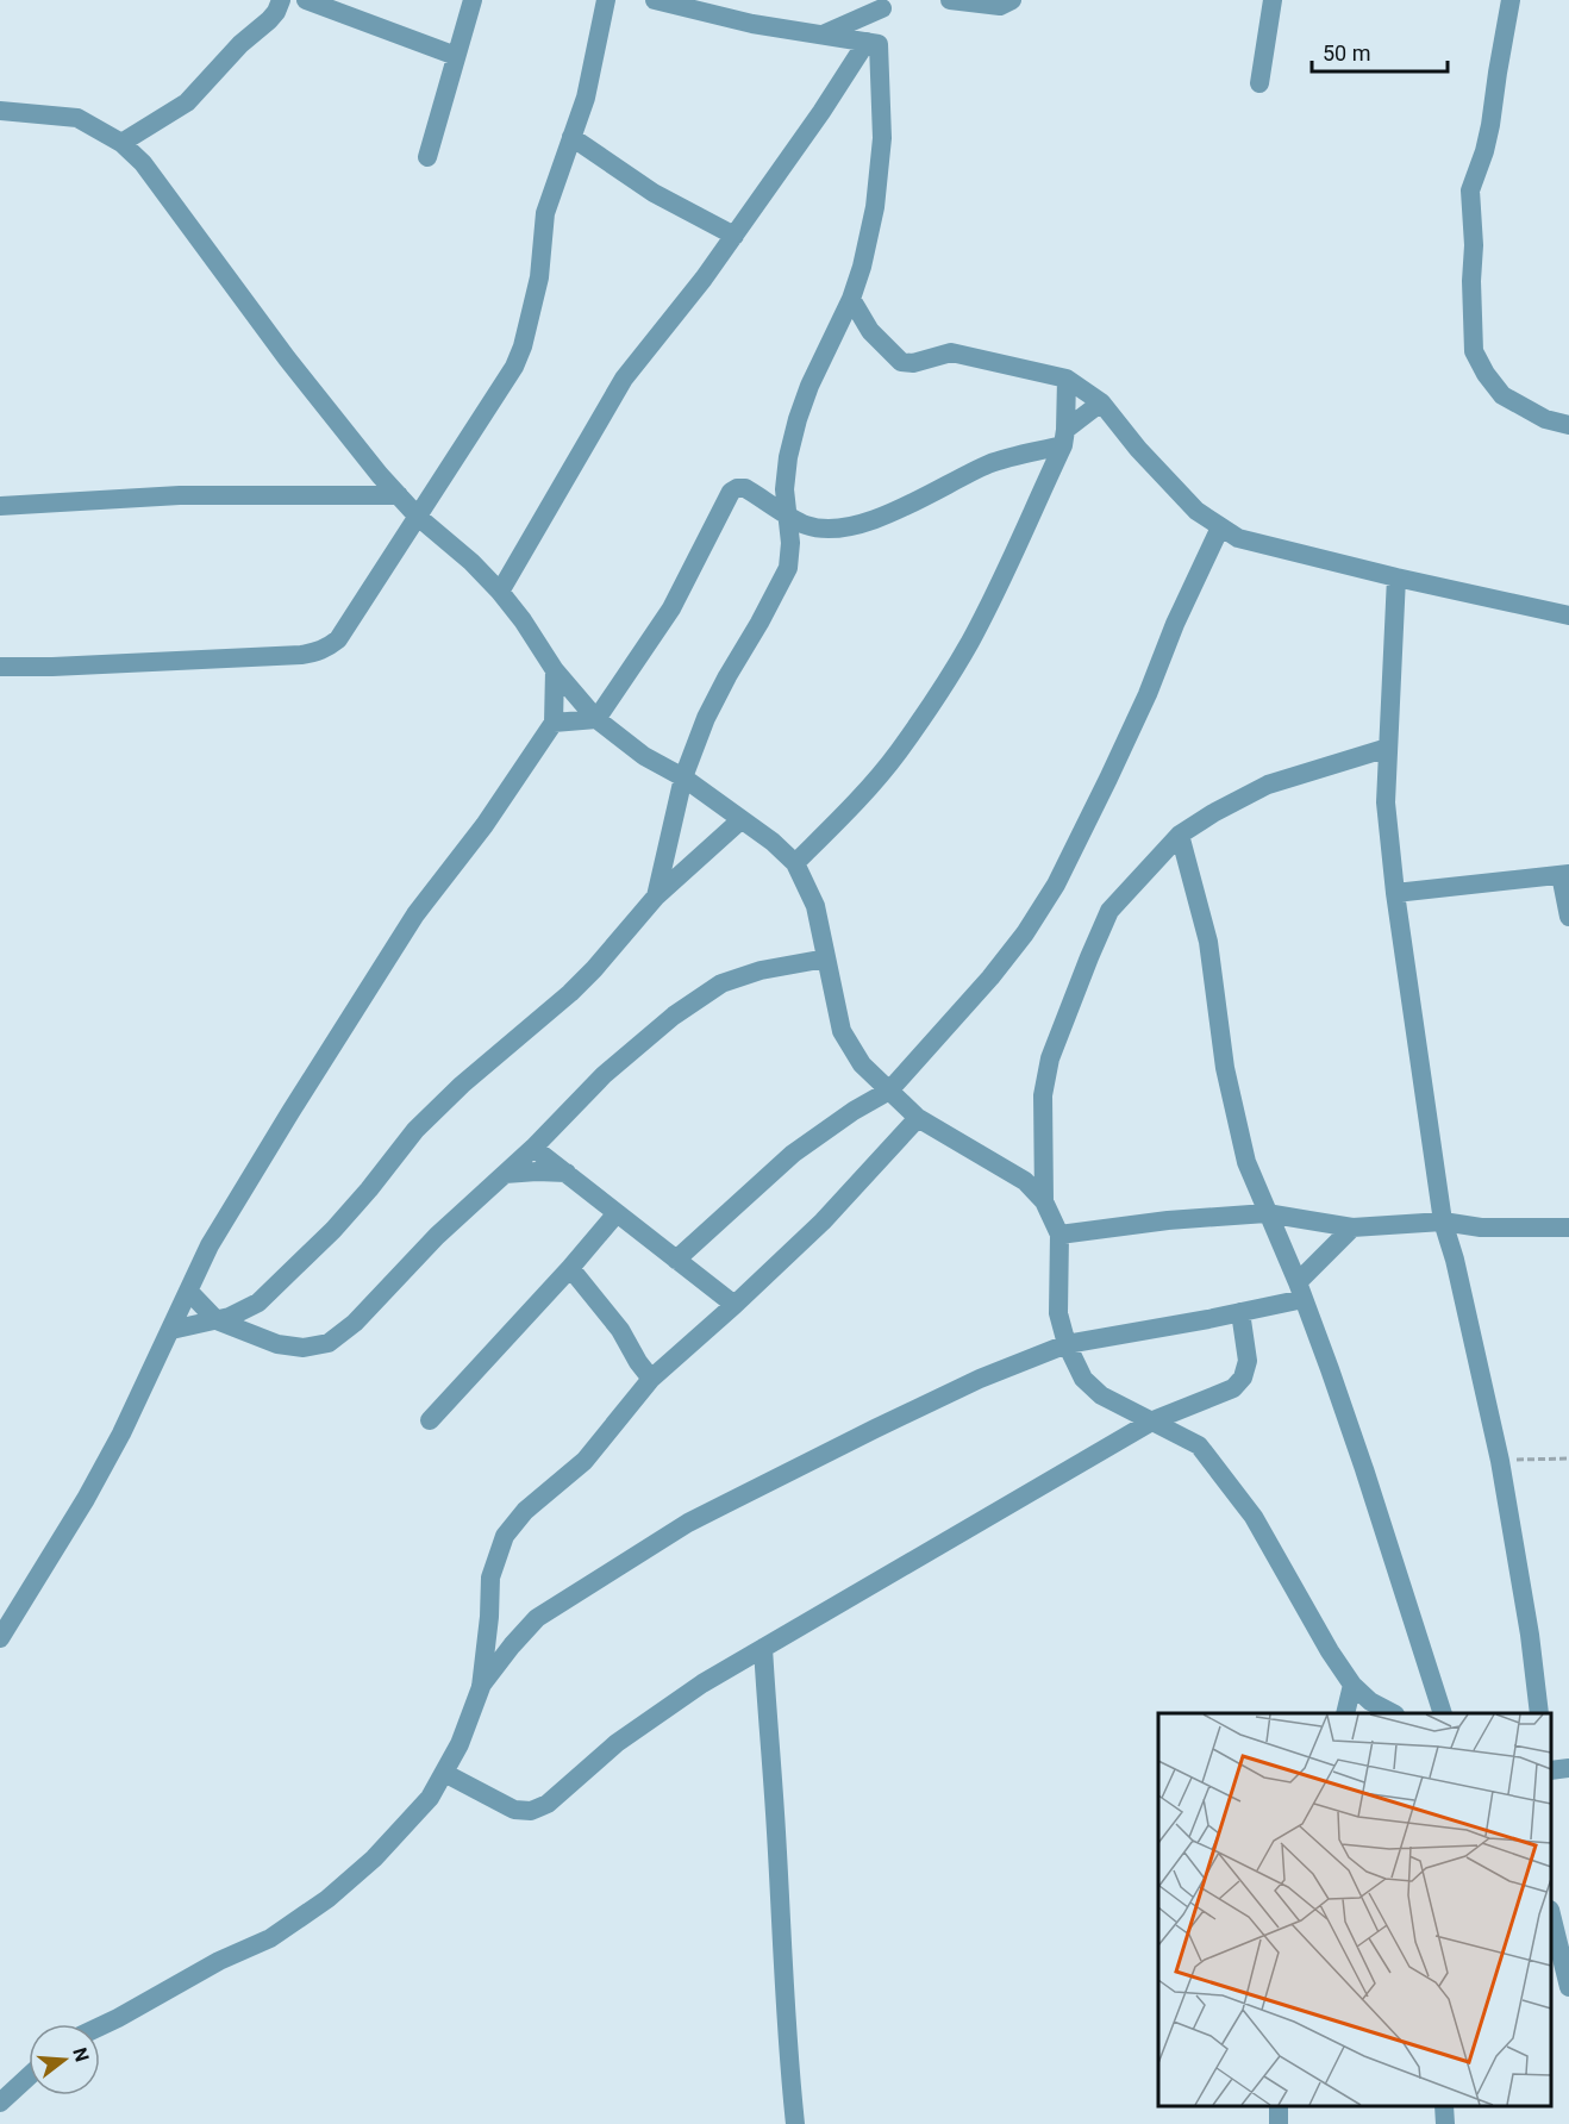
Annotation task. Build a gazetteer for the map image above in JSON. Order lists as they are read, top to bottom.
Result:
{
  "scale_bar": "50 m",
  "north": "right"
}
